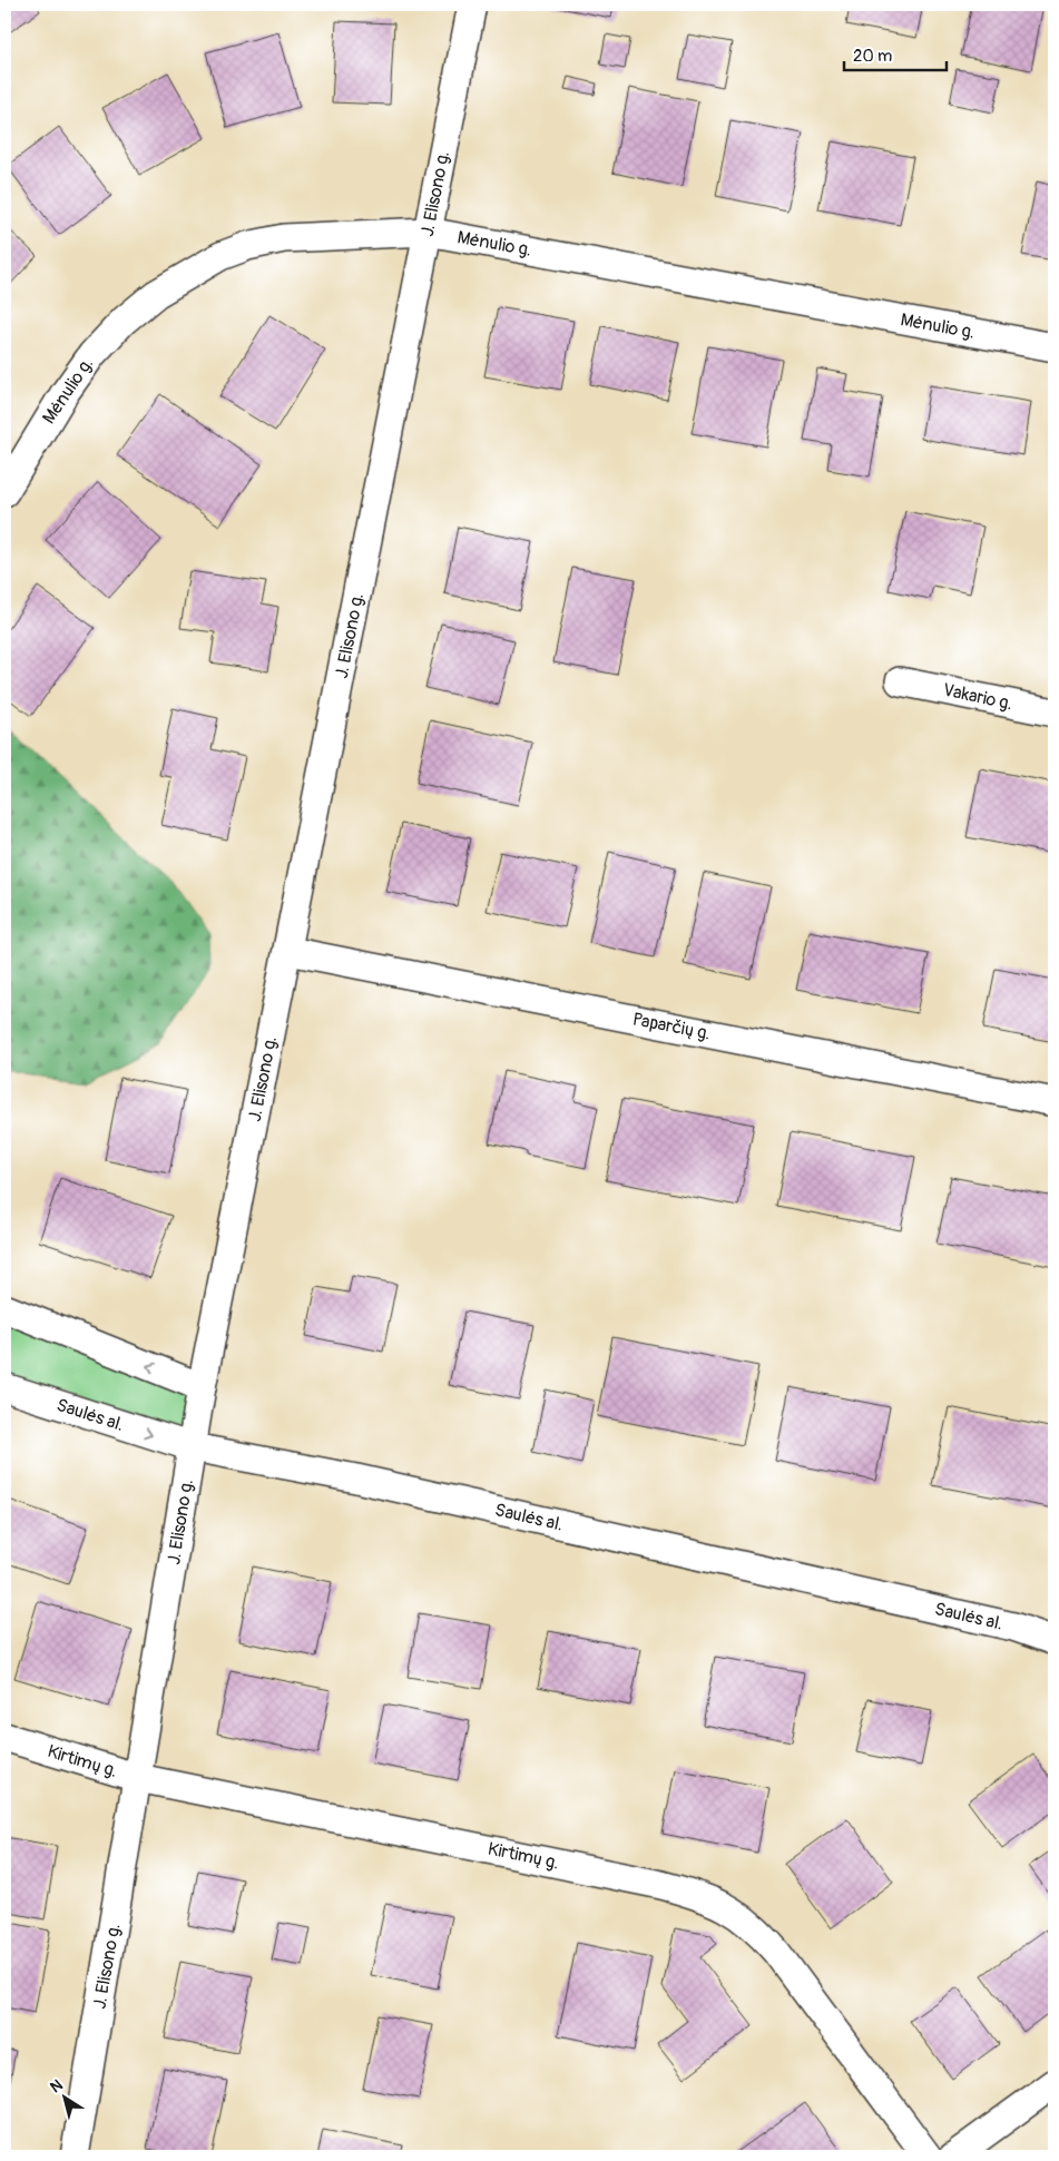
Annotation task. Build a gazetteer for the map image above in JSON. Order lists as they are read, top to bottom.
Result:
{
  "streets": {
    "street": [
      "J. Elisono g.",
      "Mėnulio g.",
      "Vakario g.",
      "Paparčių g.",
      "Saulės al.",
      "Kirtimų g."
    ]
  },
  "crossings": [
    ["J. Elisono g.", "Mėnulio g."],
    ["J. Elisono g.", "Paparčių g."],
    ["J. Elisono g.", "Saulės al."],
    ["J. Elisono g.", "Kirtimų g."]
  ],
  "scale_bar": "20 m",
  "north": "top left"
}
